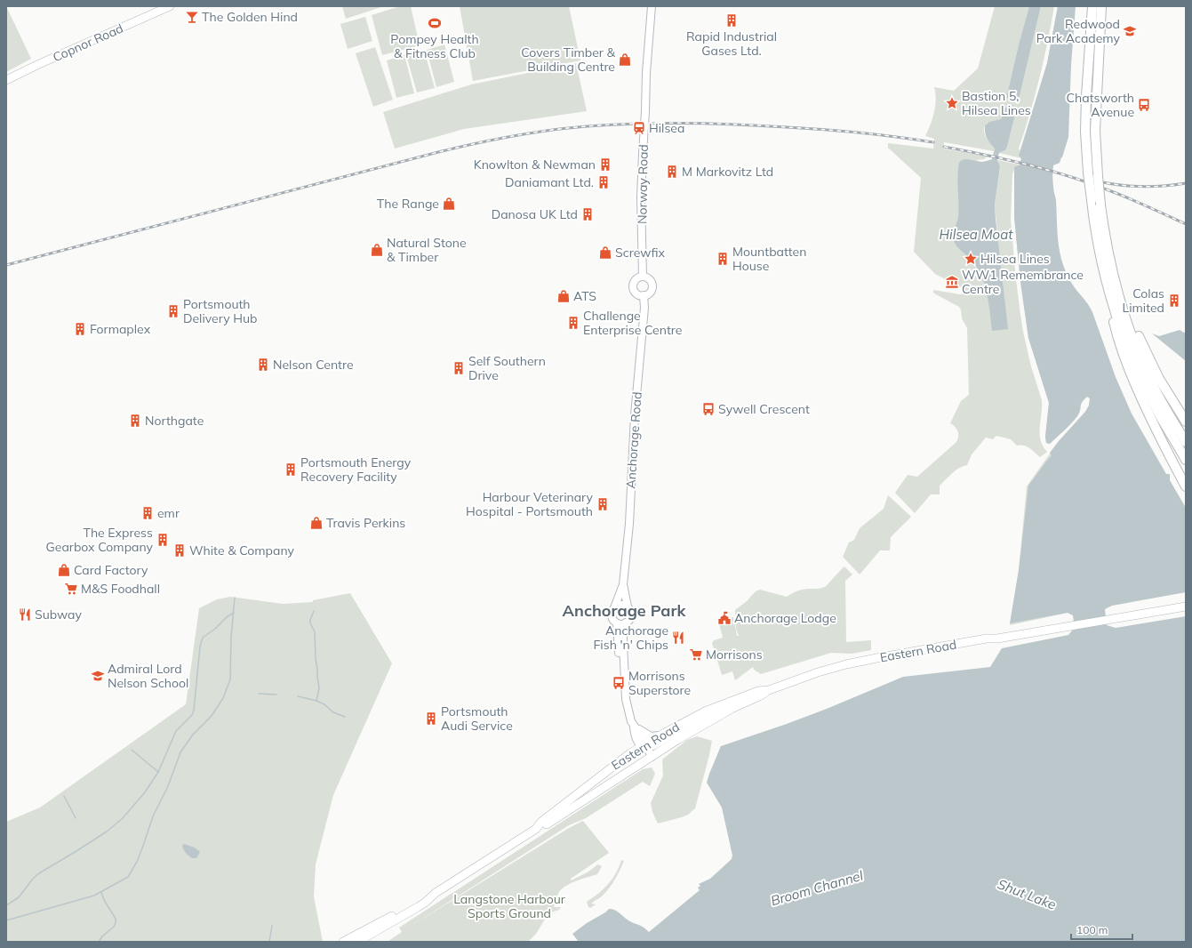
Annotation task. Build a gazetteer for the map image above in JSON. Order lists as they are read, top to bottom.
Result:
{
  "streets": {
    "main road": ["Copnor Road", "Eastern Road"],
    "street": ["Norway Road", "Anchorage Road"]
  },
  "crossings": [
    ["Norway Road", "Anchorage Road"]
  ],
  "districts": ["Anchorage Park"],
  "water": ["Hilsea Moat", "Broom Channel", "Shut Lake"],
  "parks": ["Langstone Harbour Sports Ground"],
  "places": {
    "bar": ["The Golden Hind"],
    "building": [
      "Rapid Industrial Gases Ltd.",
      "Knowlton & Newman",
      "M Markovitz Ltd",
      "Daniamant Ltd.",
      "Danosa UK Ltd",
      "Mountbatten House",
      "Colas Limited",
      "Portsmouth Delivery Hub",
      "Challenge Enterprise Centre",
      "Formaplex",
      "Nelson Centre",
      "Self Southern Drive",
      "Northgate",
      "Portsmouth Energy Recovery Facility",
      "Harbour Veterinary Hospital - Portsmouth",
      "emr",
      "The Express Gearbox Company",
      "White & Company",
      "Portsmouth Audi Service"
    ],
    "sports": ["Pompey Health & Fitness Club"],
    "school or university": ["Redwood Park Academy", "Admiral Lord Nelson School"],
    "shop": [
      "Covers Timber & Building Centre",
      "The Range",
      "Natural Stone & Timber",
      "Screwfix",
      "ATS",
      "Travis Perkins",
      "Card Factory"
    ],
    "place": ["Bastion 5, Hilsea Lines", "Hilsea Lines"],
    "bus stop": ["Chatsworth Avenue", "Sywell Crescent", "Morrisons Superstore"],
    "station": ["Hilsea"],
    "museum": ["WW1 Remembrance Centre"],
    "supermarket": ["M&S Foodhall", "Morrisons"],
    "restaurant": ["Subway", "Anchorage Fish 'n' Chips"],
    "public building": ["Anchorage Lodge"]
  },
  "scale_bar": "100 m"
}
